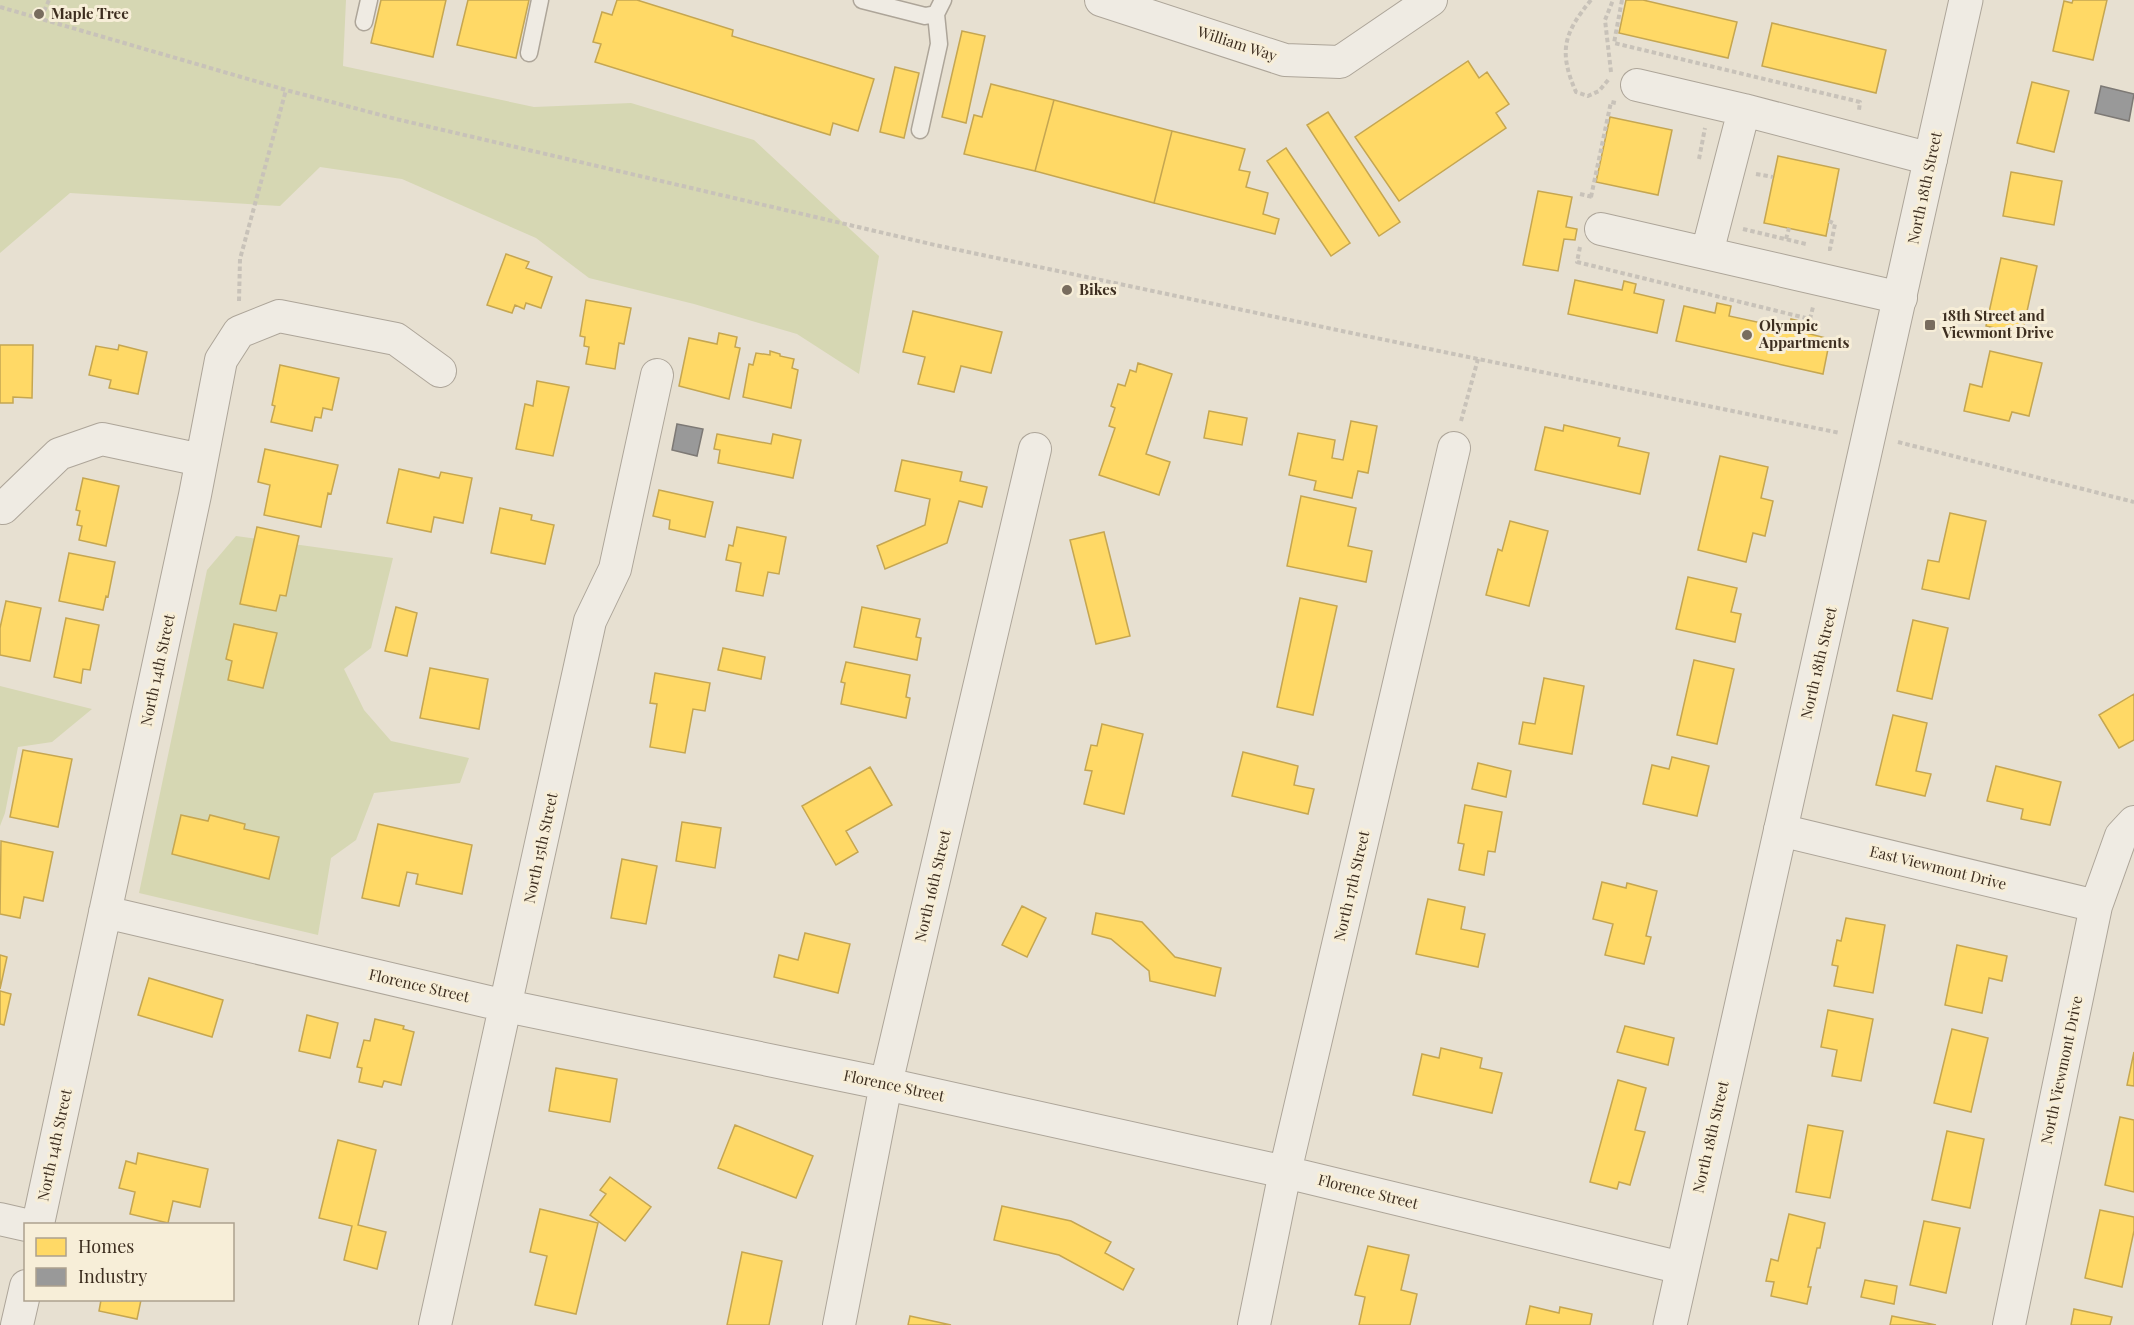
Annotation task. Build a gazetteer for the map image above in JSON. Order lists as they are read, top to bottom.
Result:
{
  "streets": {
    "street": [
      "William Way",
      "North 18th Street",
      "North 14th Street",
      "North 15th Street",
      "East Viewmont Drive",
      "North 16th Street",
      "North 17th Street",
      "Florence Street",
      "North Viewmont Drive"
    ]
  },
  "crossings": [
    ["North 18th Street", "East Viewmont Drive"],
    ["North 18th Street", "Florence Street"],
    ["North 14th Street", "Florence Street"],
    ["North 15th Street", "Florence Street"],
    ["East Viewmont Drive", "North Viewmont Drive"],
    ["North 16th Street", "Florence Street"],
    ["North 17th Street", "Florence Street"]
  ],
  "places": {
    "other": ["Maple Tree", "Bikes", "Olympic Appartments"],
    "transit": ["18th Street and Viewmont Drive"]
  },
  "legend": ["Homes", "Industry"]
}
